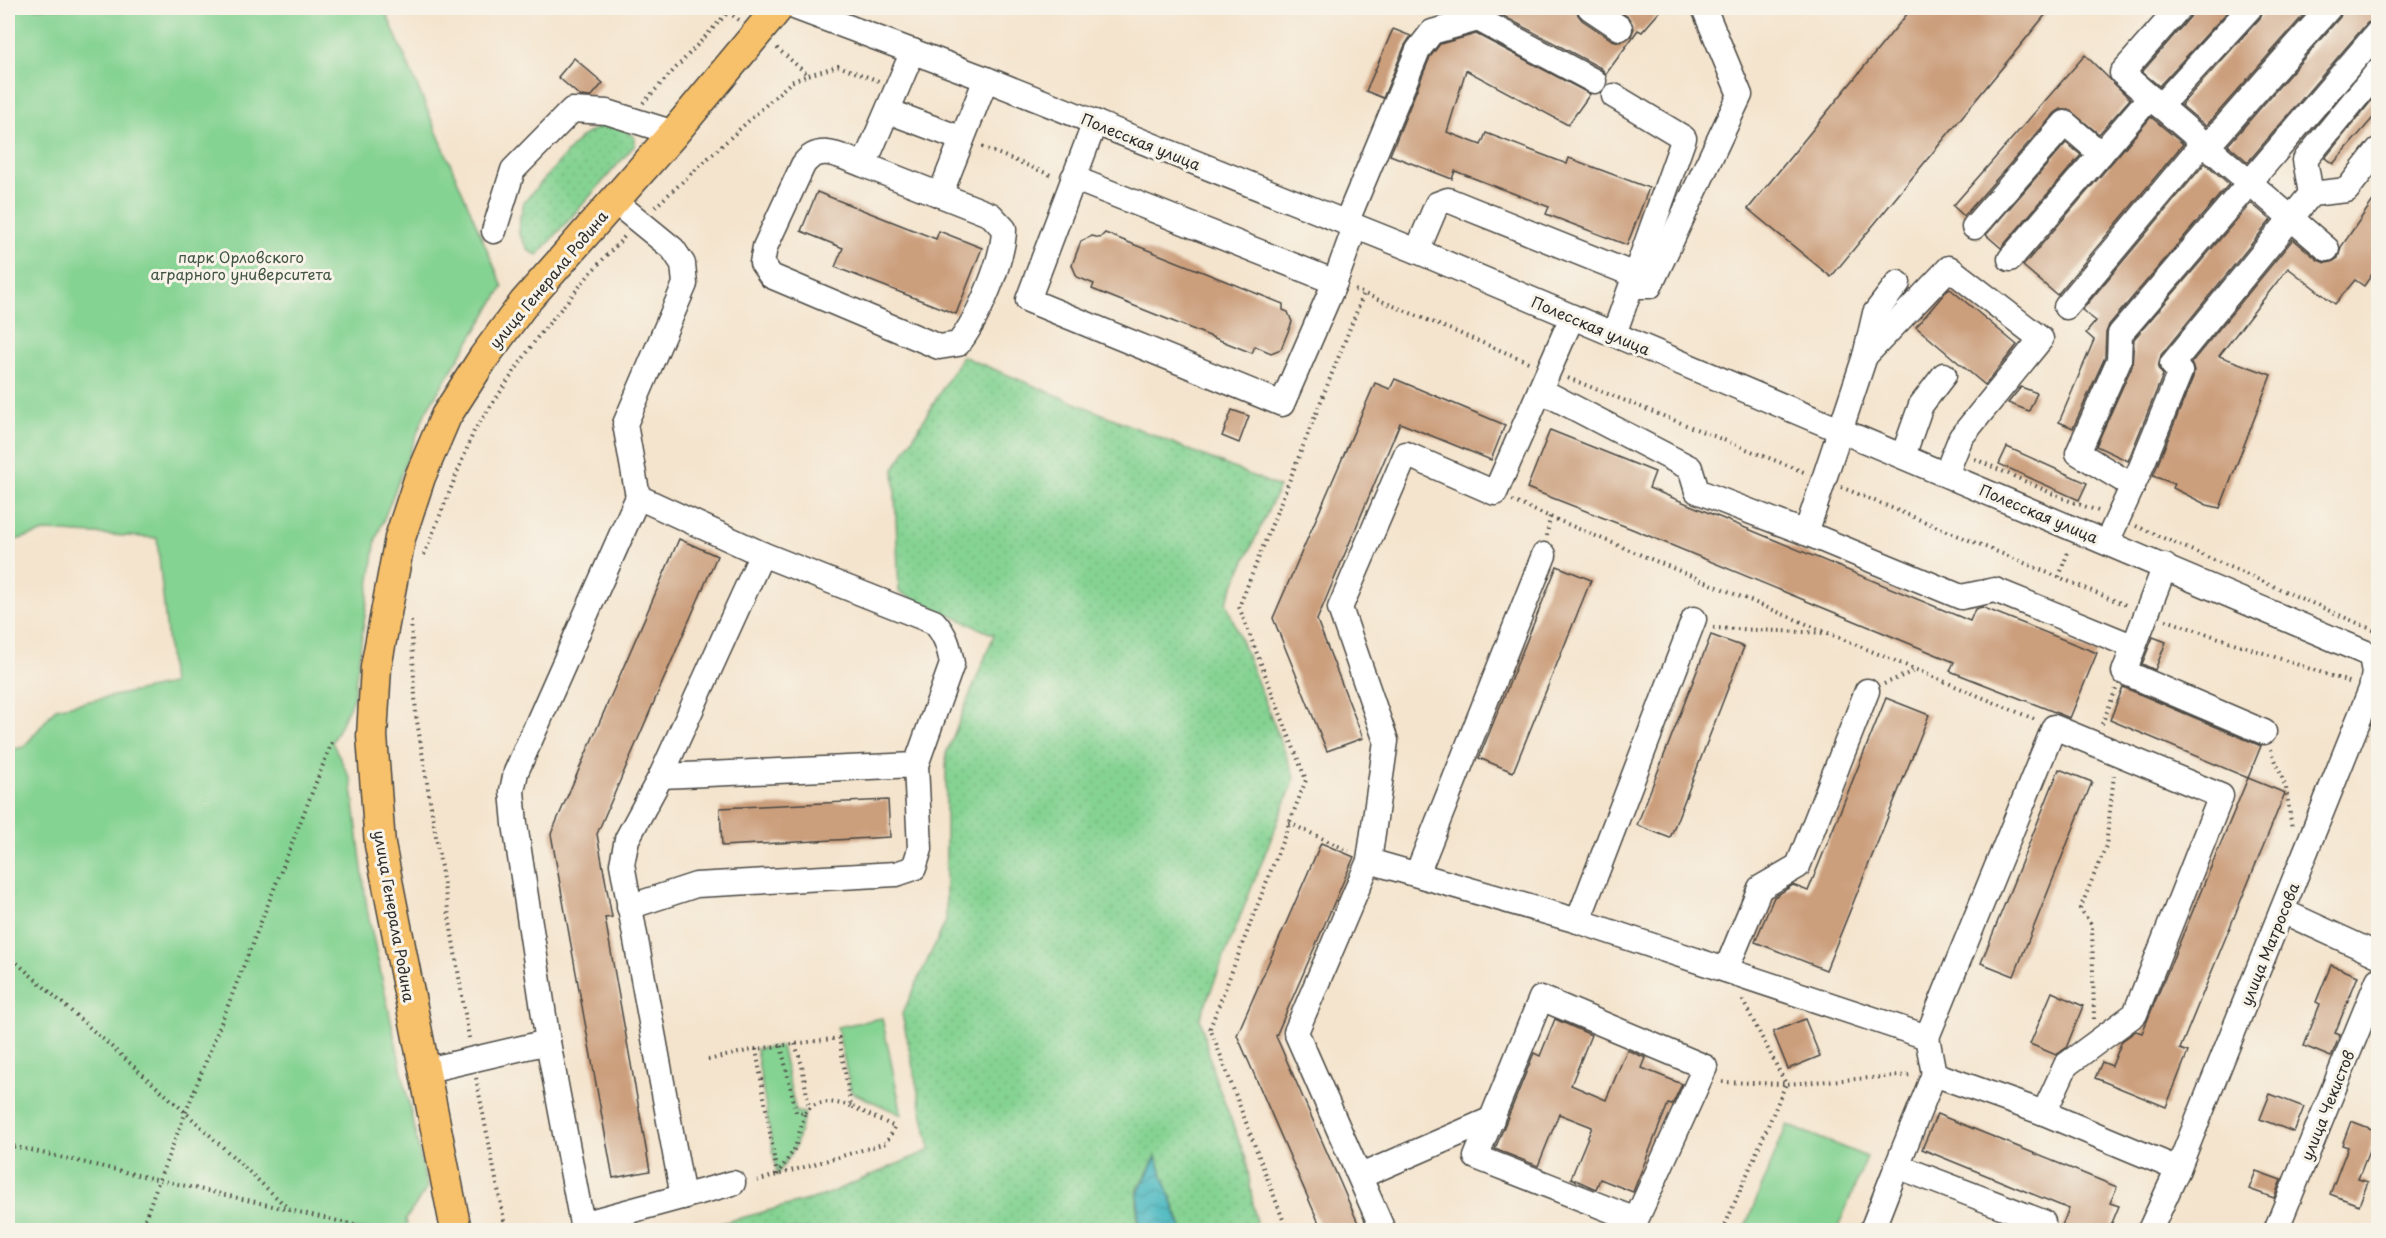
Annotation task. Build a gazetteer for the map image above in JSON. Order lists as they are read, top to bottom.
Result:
{
  "streets": {
    "main road": ["улица Генерала Родина"],
    "street": ["Полесская улица", "улица Матросова", "улица Чекистов"]
  },
  "crossings": [
    ["Полесская улица", "улица Матросова"]
  ],
  "parks": ["парк Орловского аграрного университета"]
}
